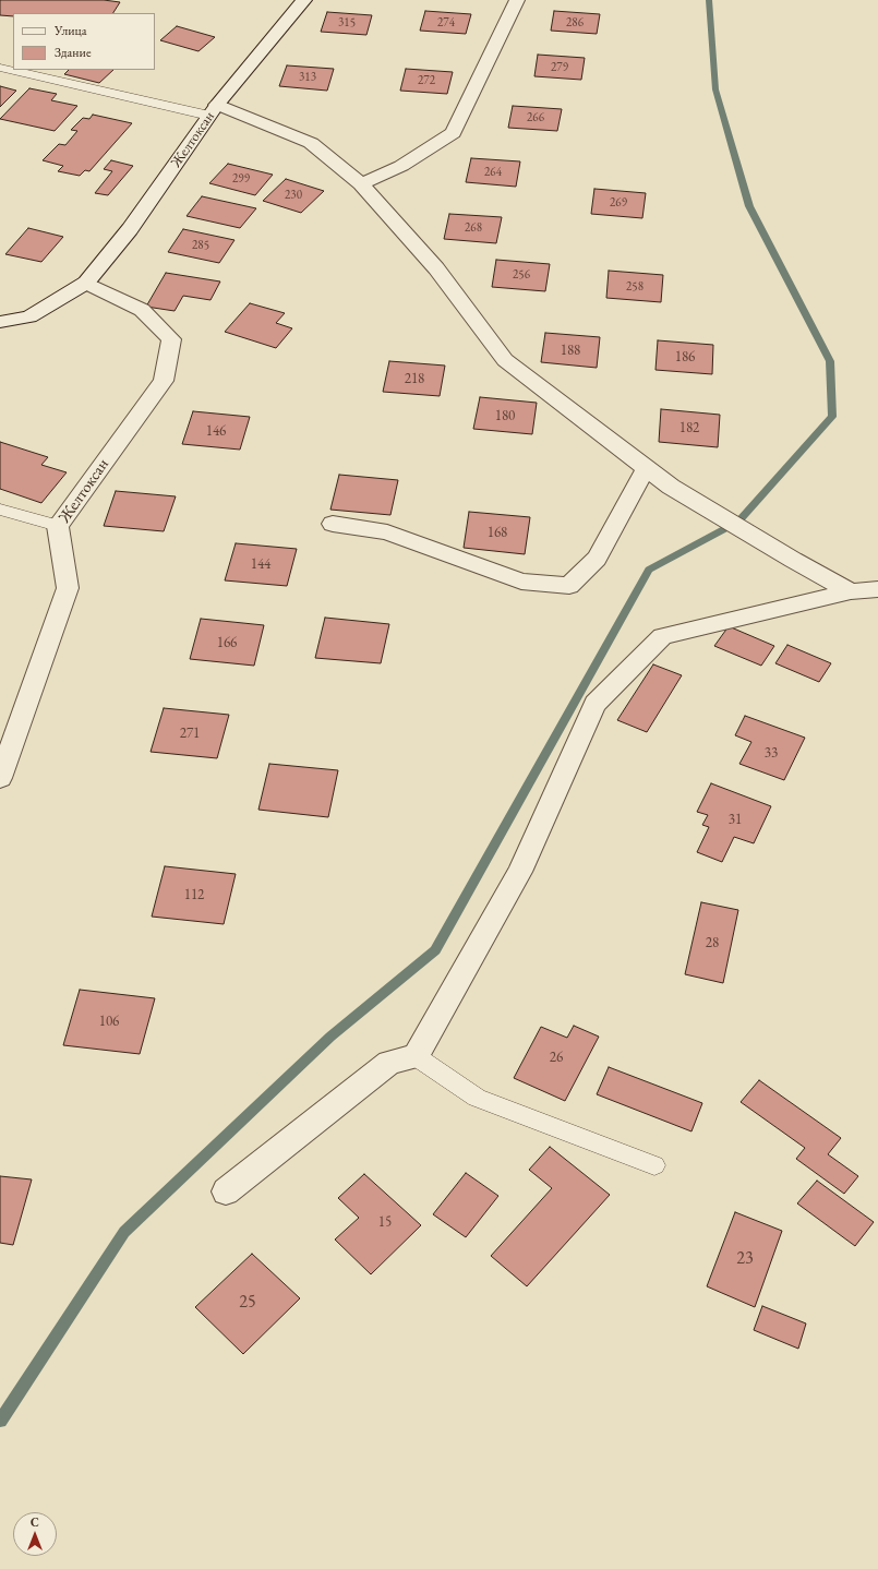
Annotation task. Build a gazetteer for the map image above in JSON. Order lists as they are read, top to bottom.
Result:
{
  "streets": {
    "street": ["Желтоксан"]
  },
  "house_numbers": [
    "315",
    "274",
    "286",
    "279",
    "313",
    "272",
    "266",
    "264",
    "299",
    "230",
    "269",
    "268",
    "285",
    "256",
    "258",
    "188",
    "186",
    "218",
    "180",
    "182",
    "146",
    "168",
    "144",
    "166",
    "271",
    "33",
    "31",
    "112",
    "28",
    "106",
    "26",
    "15",
    "23",
    "25"
  ],
  "legend": ["Улица", "Здание"],
  "north": "top"
}
